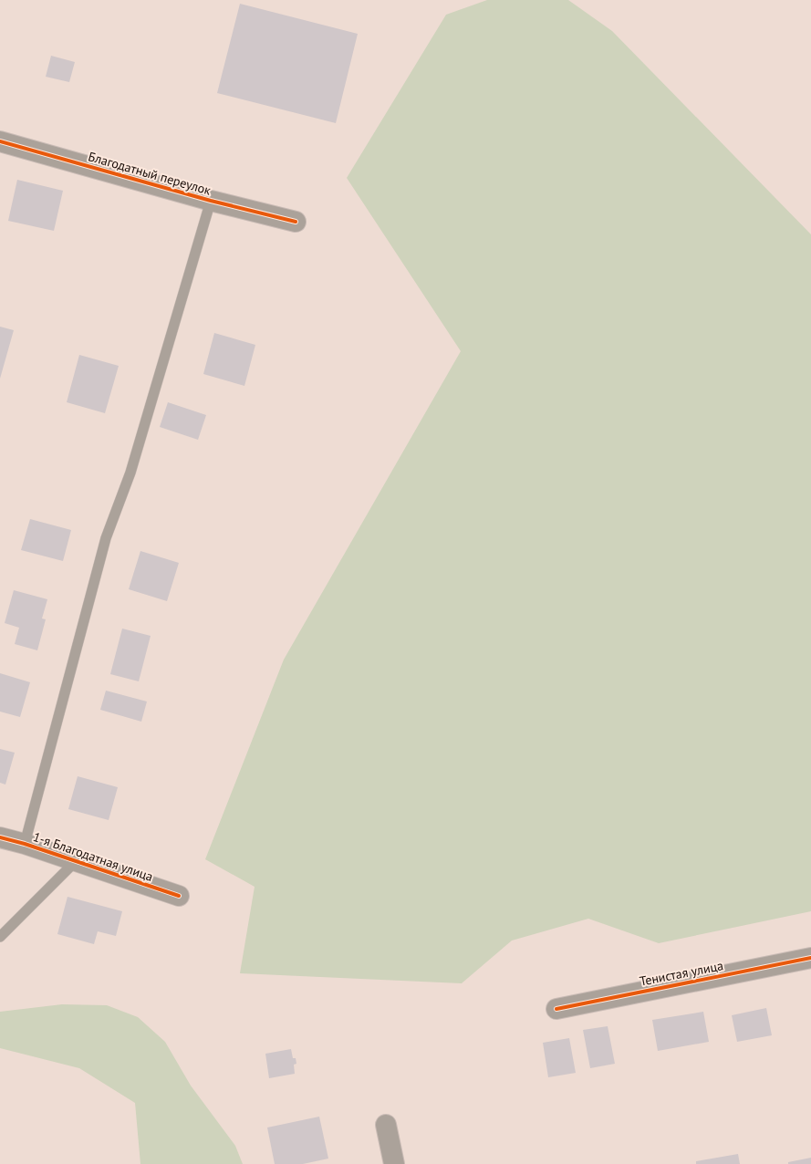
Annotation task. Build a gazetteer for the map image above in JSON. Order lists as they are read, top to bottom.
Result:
{
  "streets": {
    "street": ["Благодатный переулок", "1-я Благодатная улица", "Тенистая улица"]
  }
}
